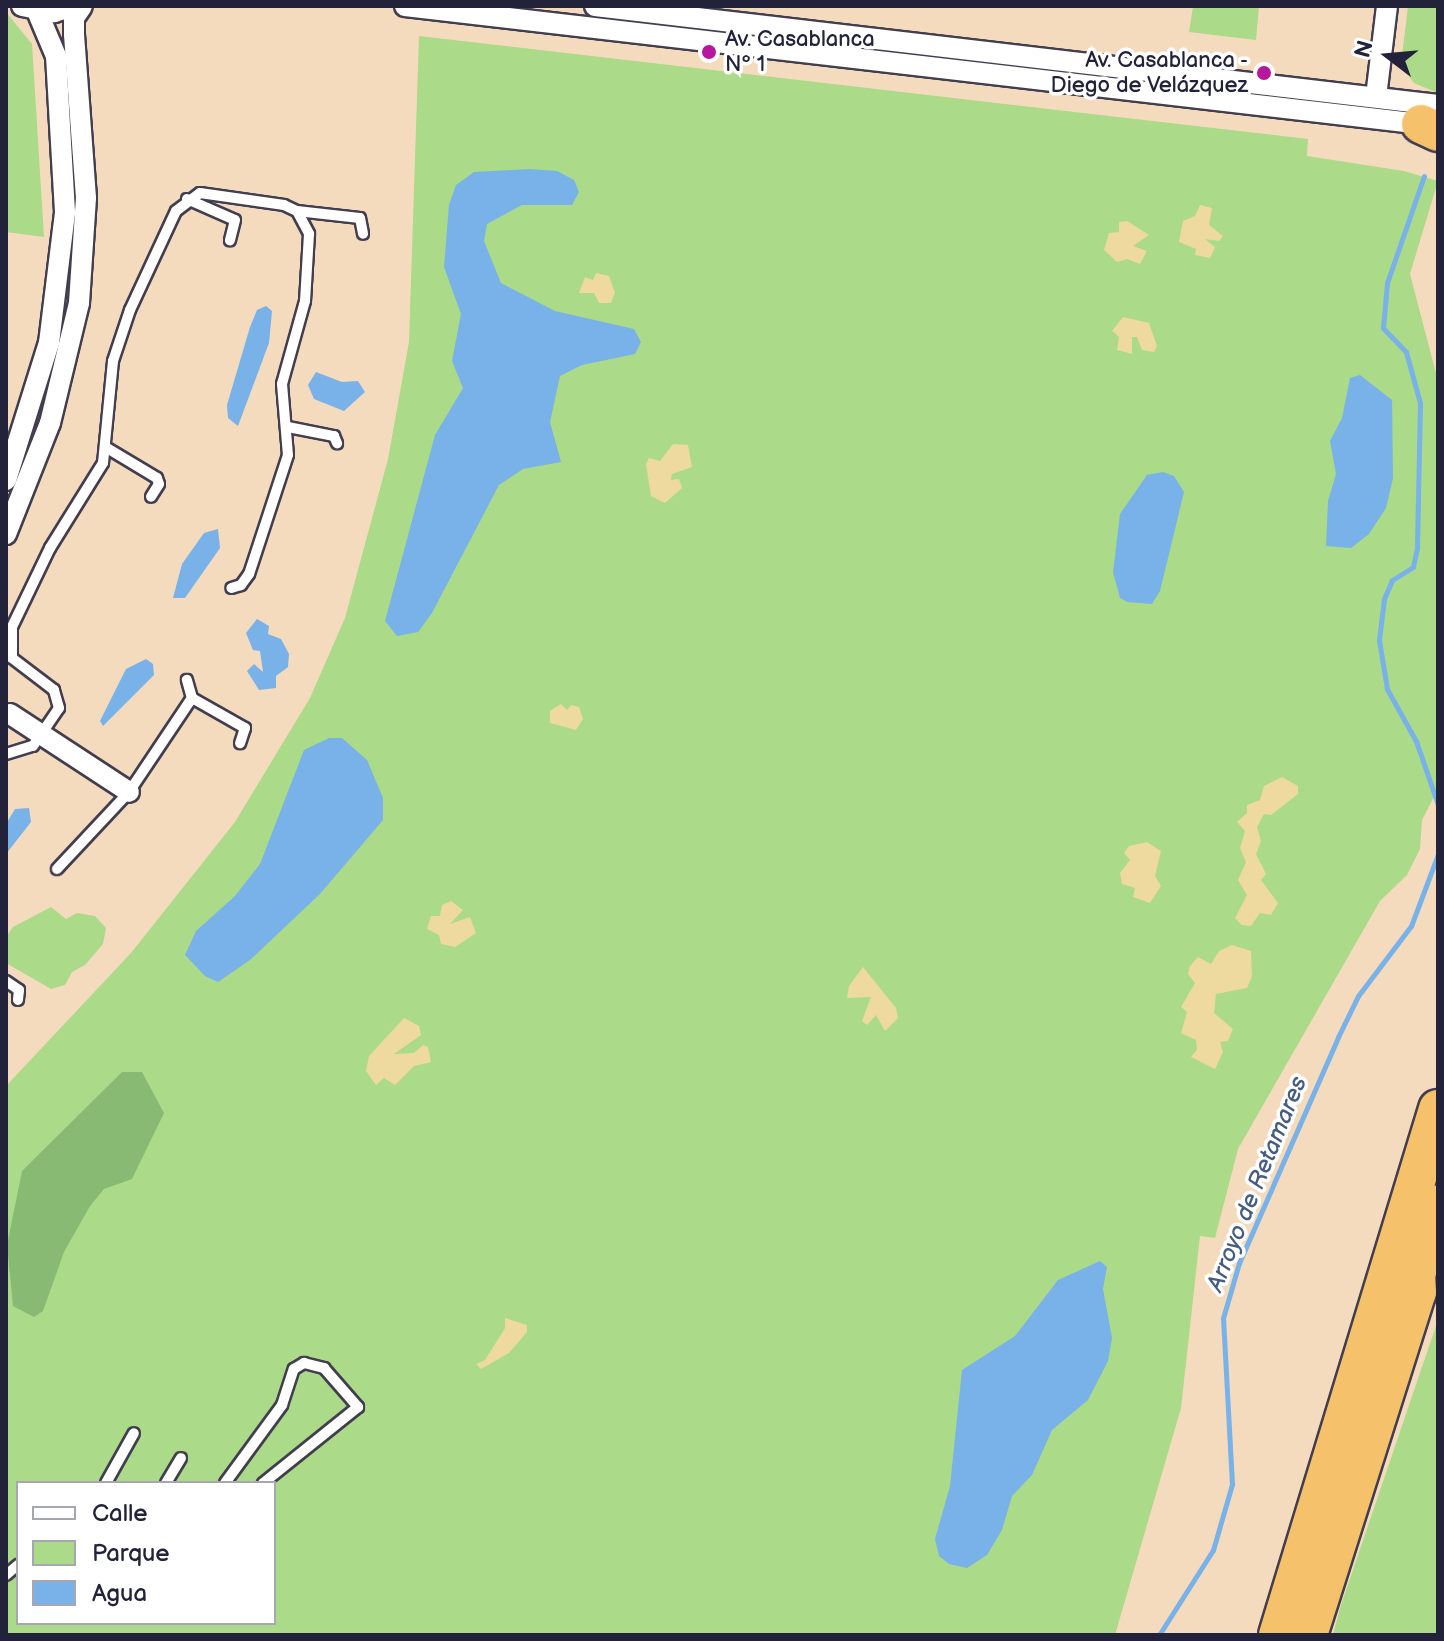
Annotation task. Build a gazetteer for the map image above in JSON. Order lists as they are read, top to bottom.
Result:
{
  "water": ["Arroyo de Retamares"],
  "places": ["Av. Casablanca Nº 1", "Av. Casablanca - Diego de Velázquez"],
  "legend": ["Calle", "Parque", "Agua"],
  "north": "left"
}
